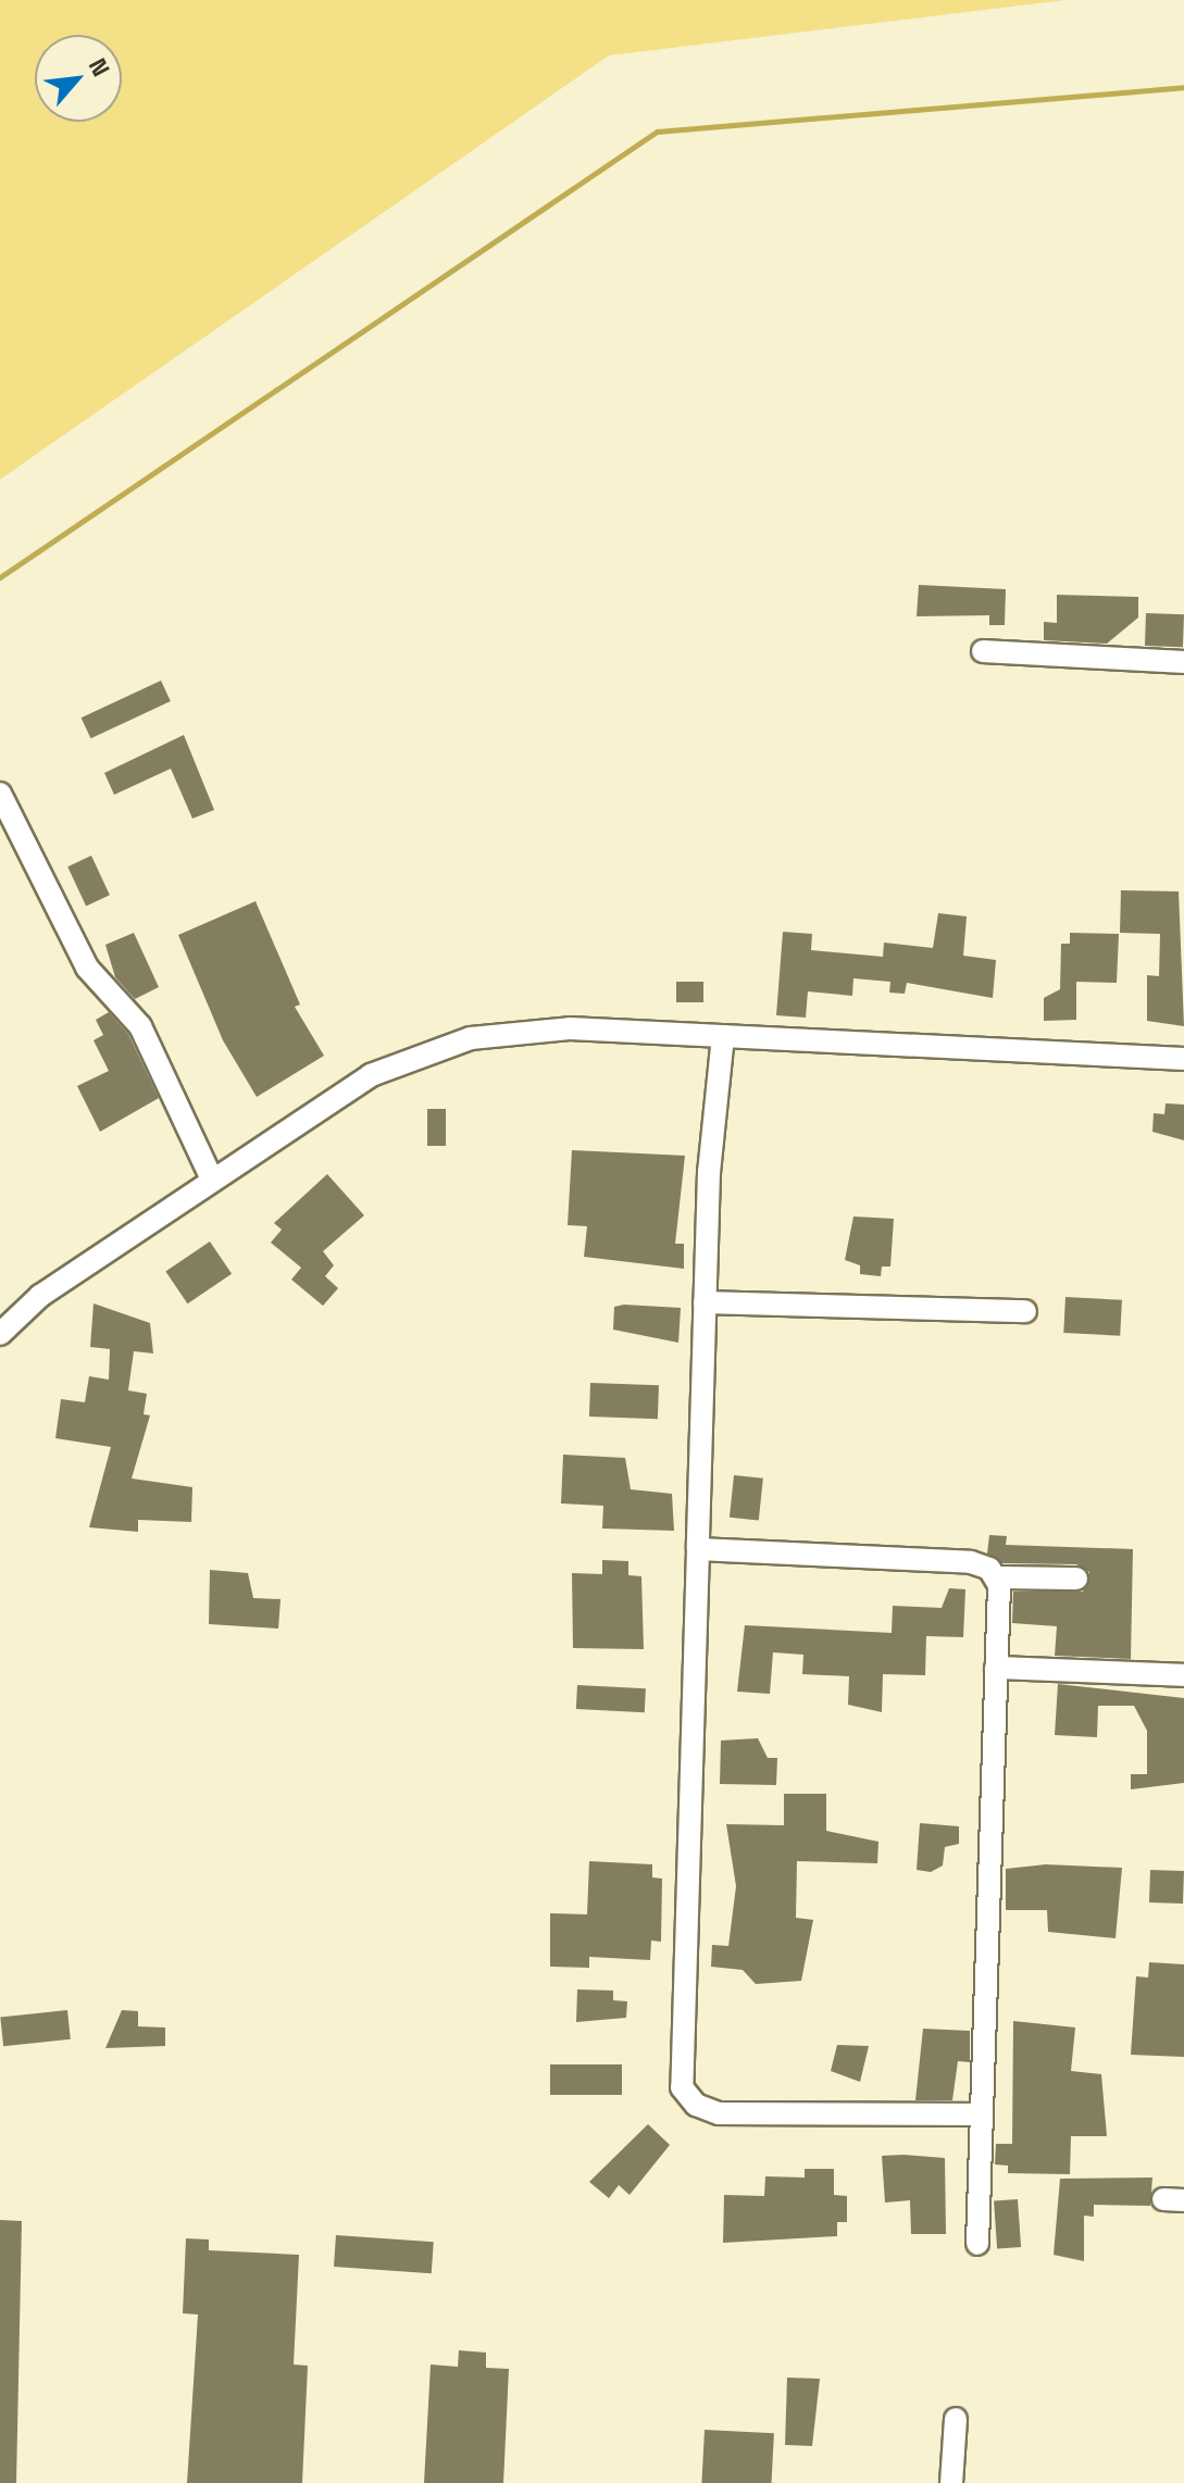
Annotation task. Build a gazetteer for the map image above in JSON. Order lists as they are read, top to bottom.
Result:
{
  "north": "top right"
}
